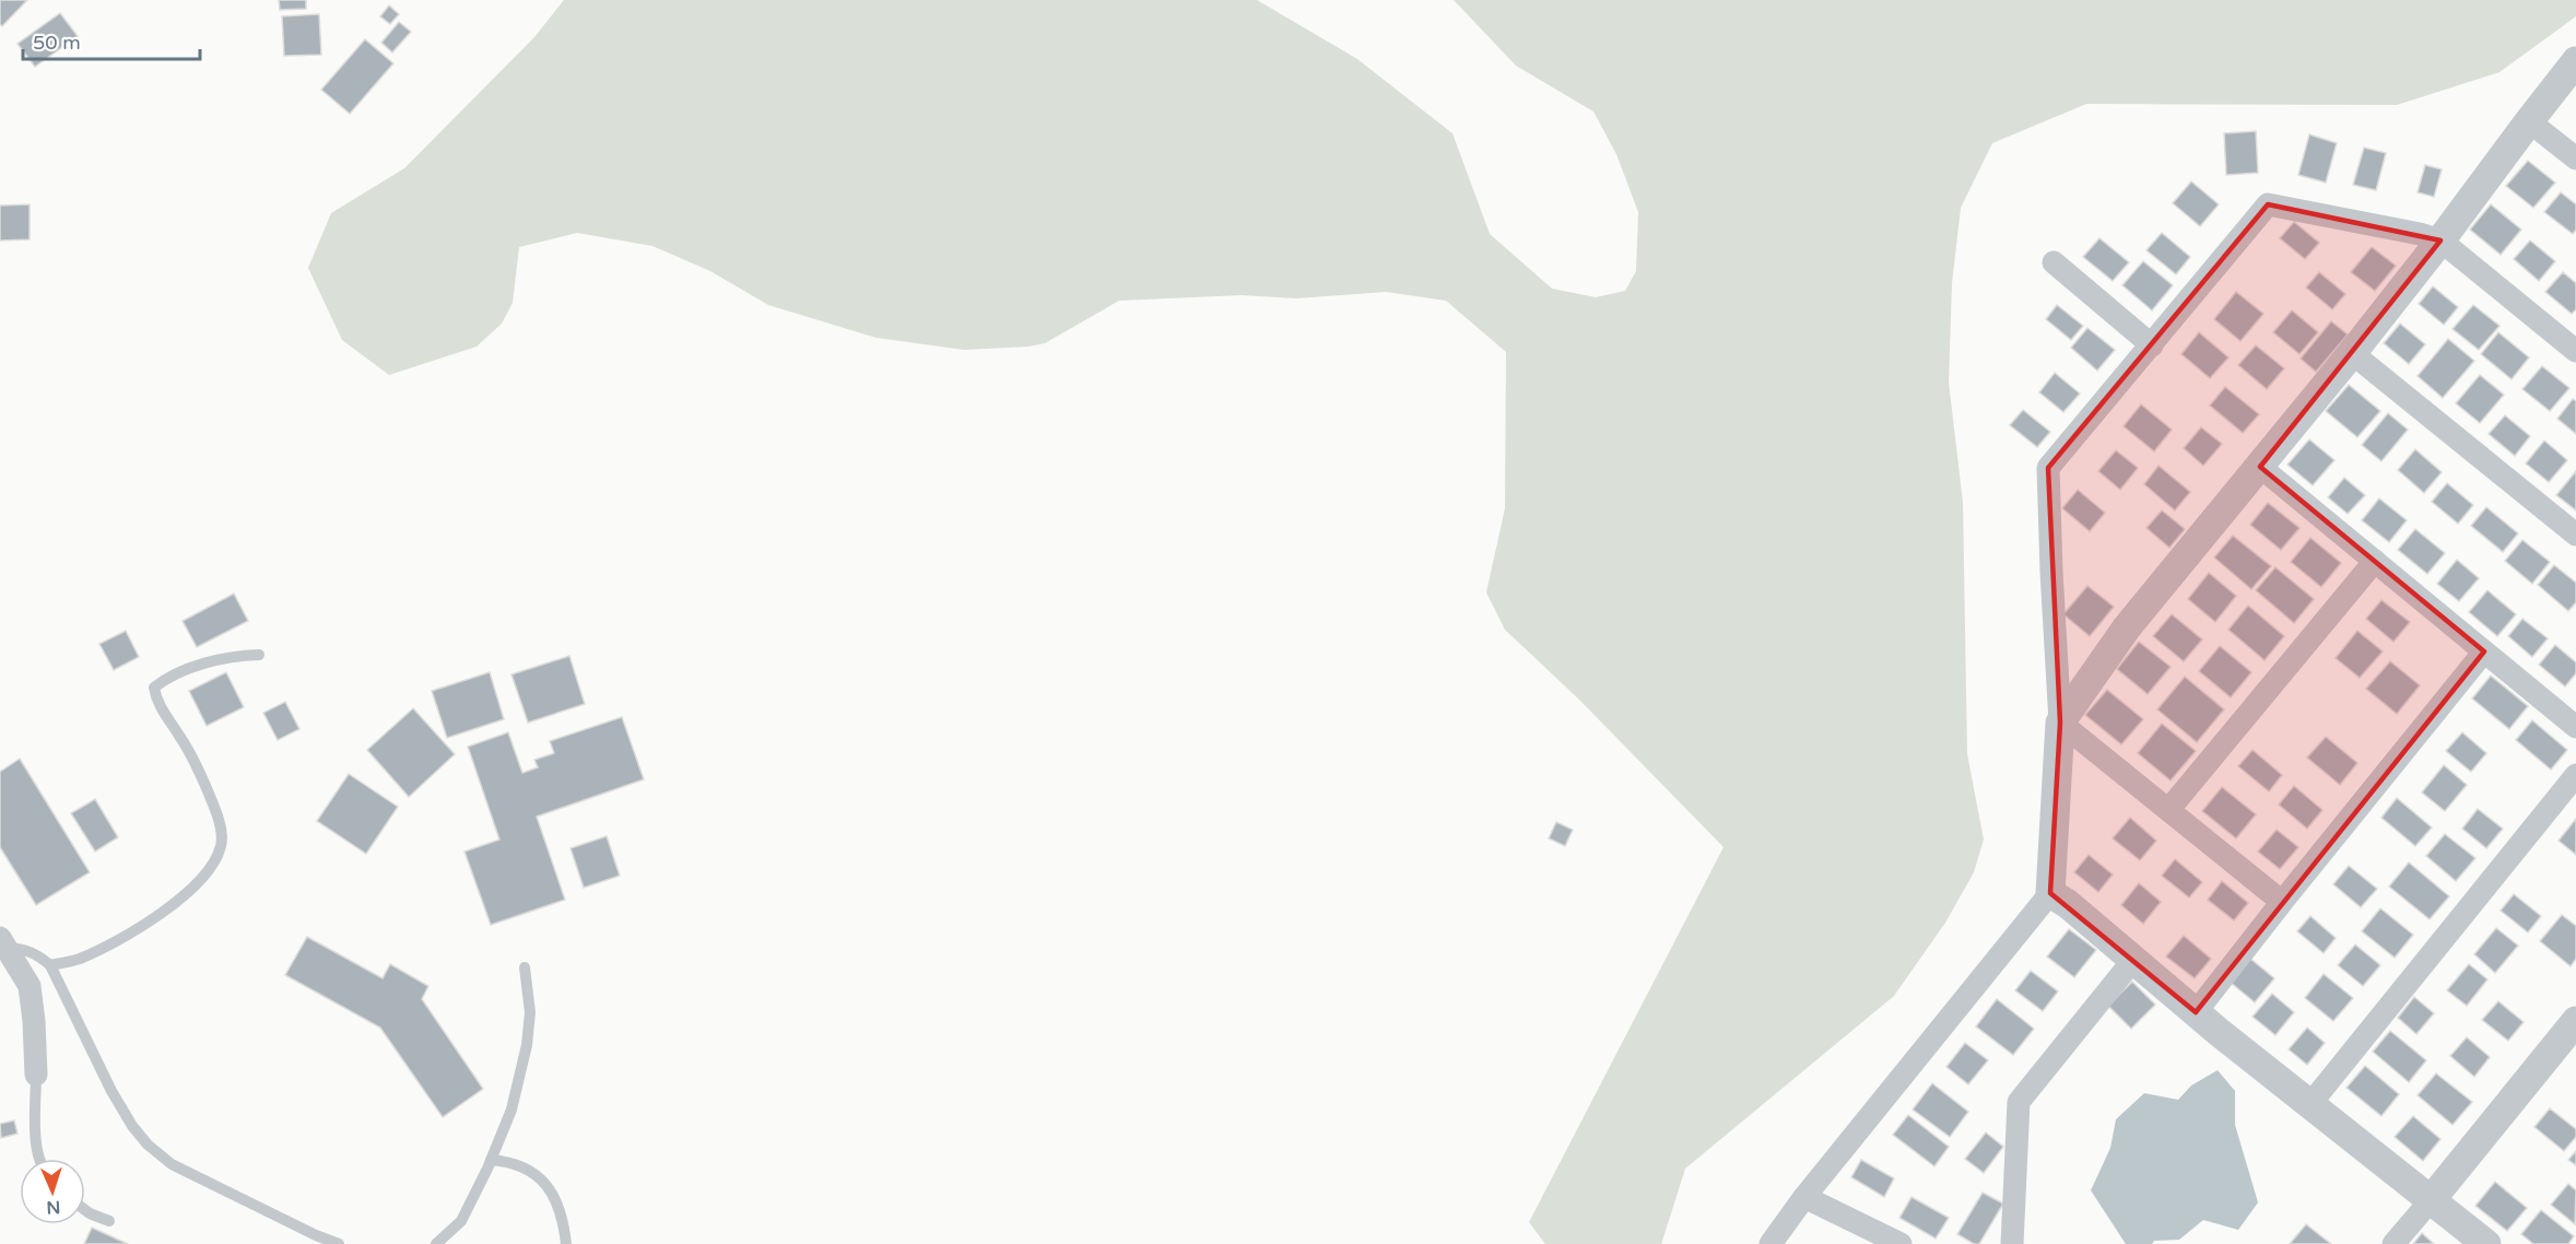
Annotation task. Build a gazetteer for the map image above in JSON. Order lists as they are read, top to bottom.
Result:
{
  "scale_bar": "50 m",
  "north": "bottom"
}
